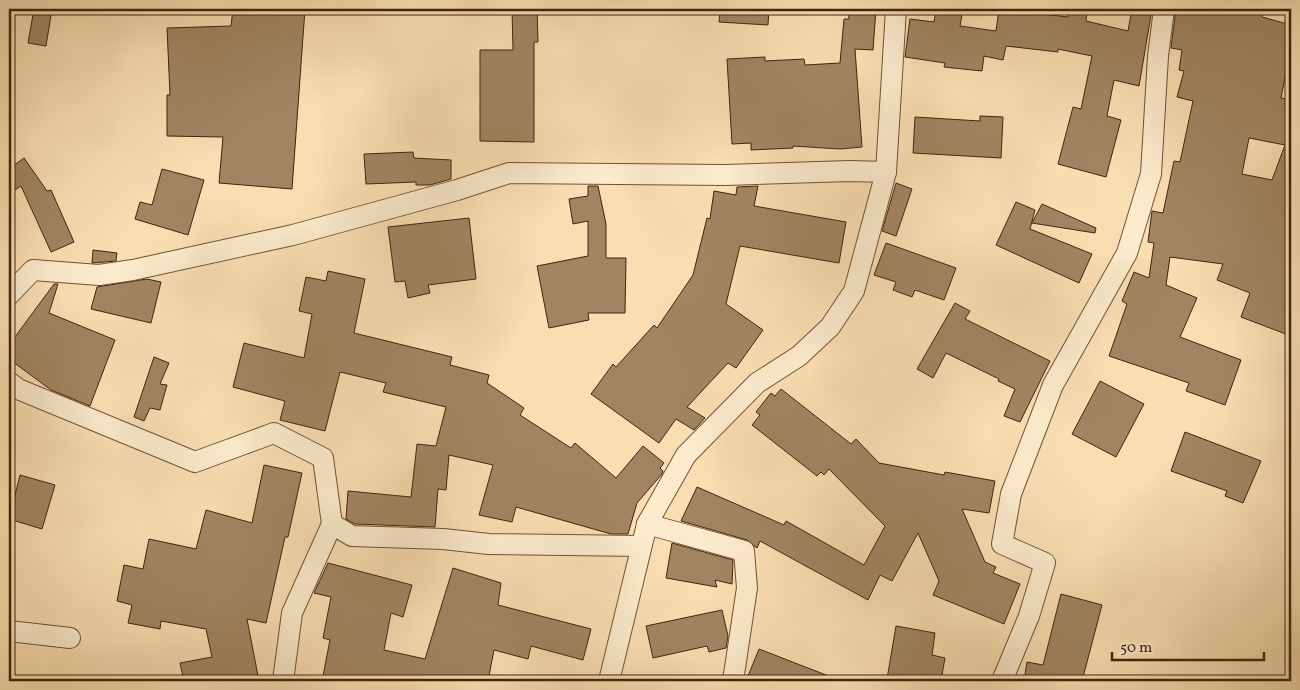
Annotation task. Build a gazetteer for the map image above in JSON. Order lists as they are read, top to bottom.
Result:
{
  "scale_bar": "50 m"
}
